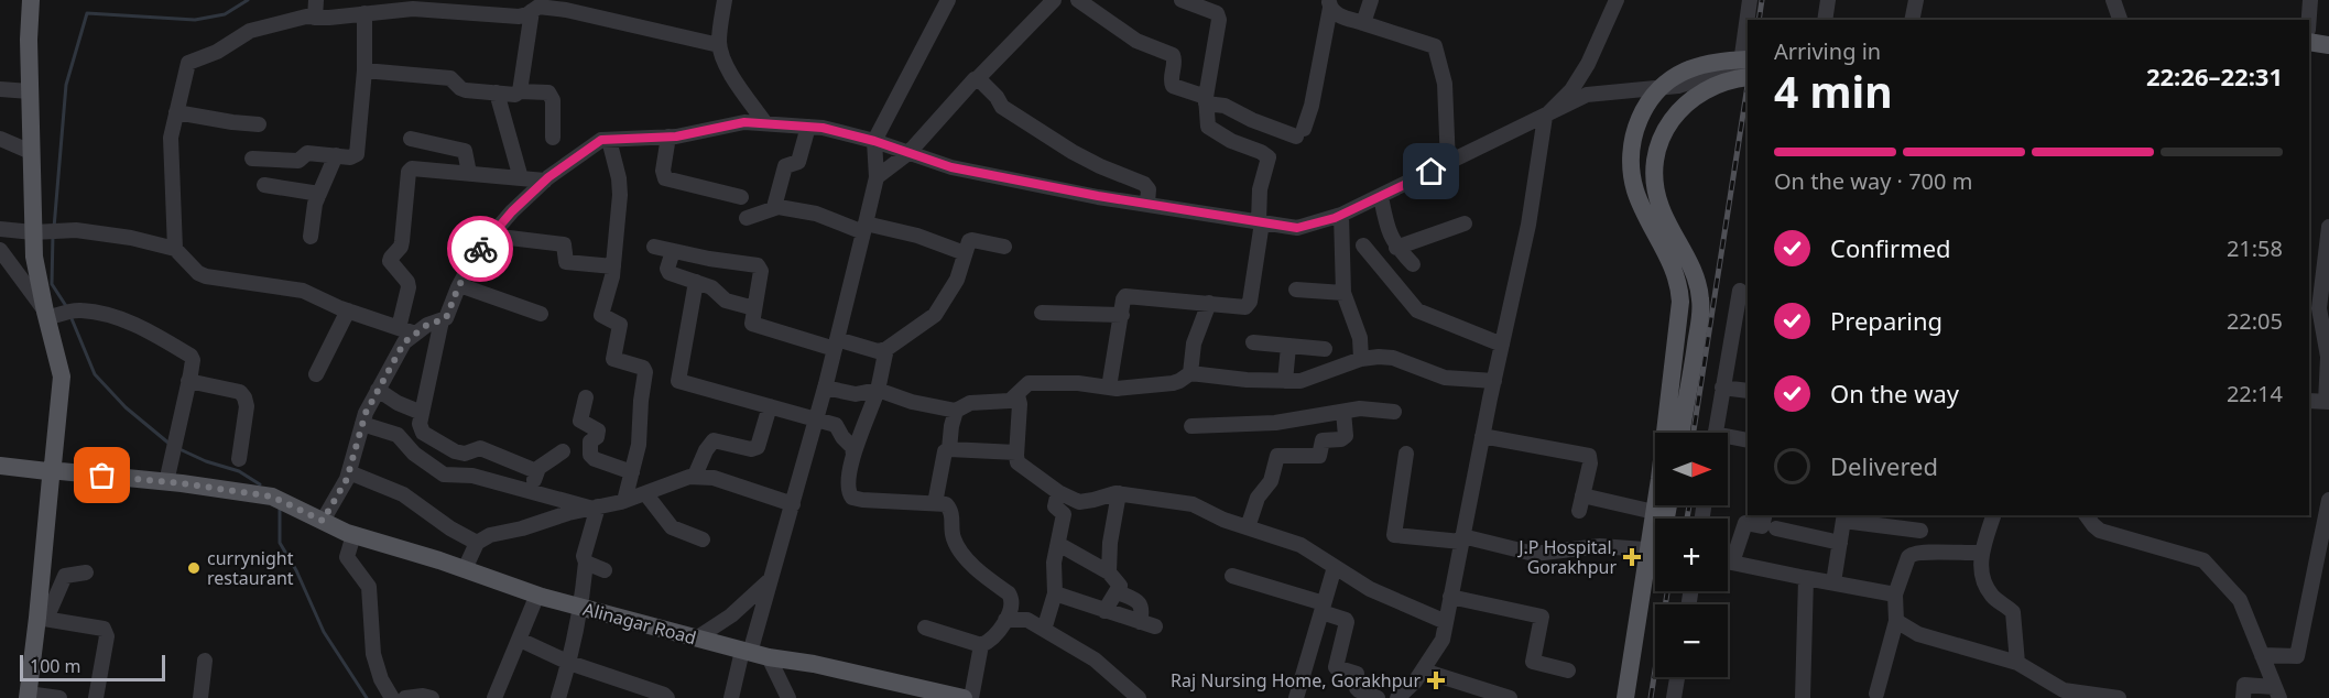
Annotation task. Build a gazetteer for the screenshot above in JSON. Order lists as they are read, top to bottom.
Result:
{
  "streets": {
    "main road": ["Alinagar Road"]
  },
  "places": {
    "health": ["J.P Hospital, Gorakhpur", "Raj Nursing Home, Gorakhpur"],
    "other": ["currynight restaurant"]
  },
  "scale_bar": "100 m",
  "north": "right",
  "page": {
    "heading": ["4 min", "Arriving in", "22:26–22:31"],
    "bar": "On the way · 700 m",
    "list": [
      ["Confirmed", "21:58"],
      ["Preparing", "22:05"],
      ["On the way", "22:14"],
      "Delivered"
    ],
    "map_buttons": ["+", "−"],
    "scale": "100 m"
  }
}
